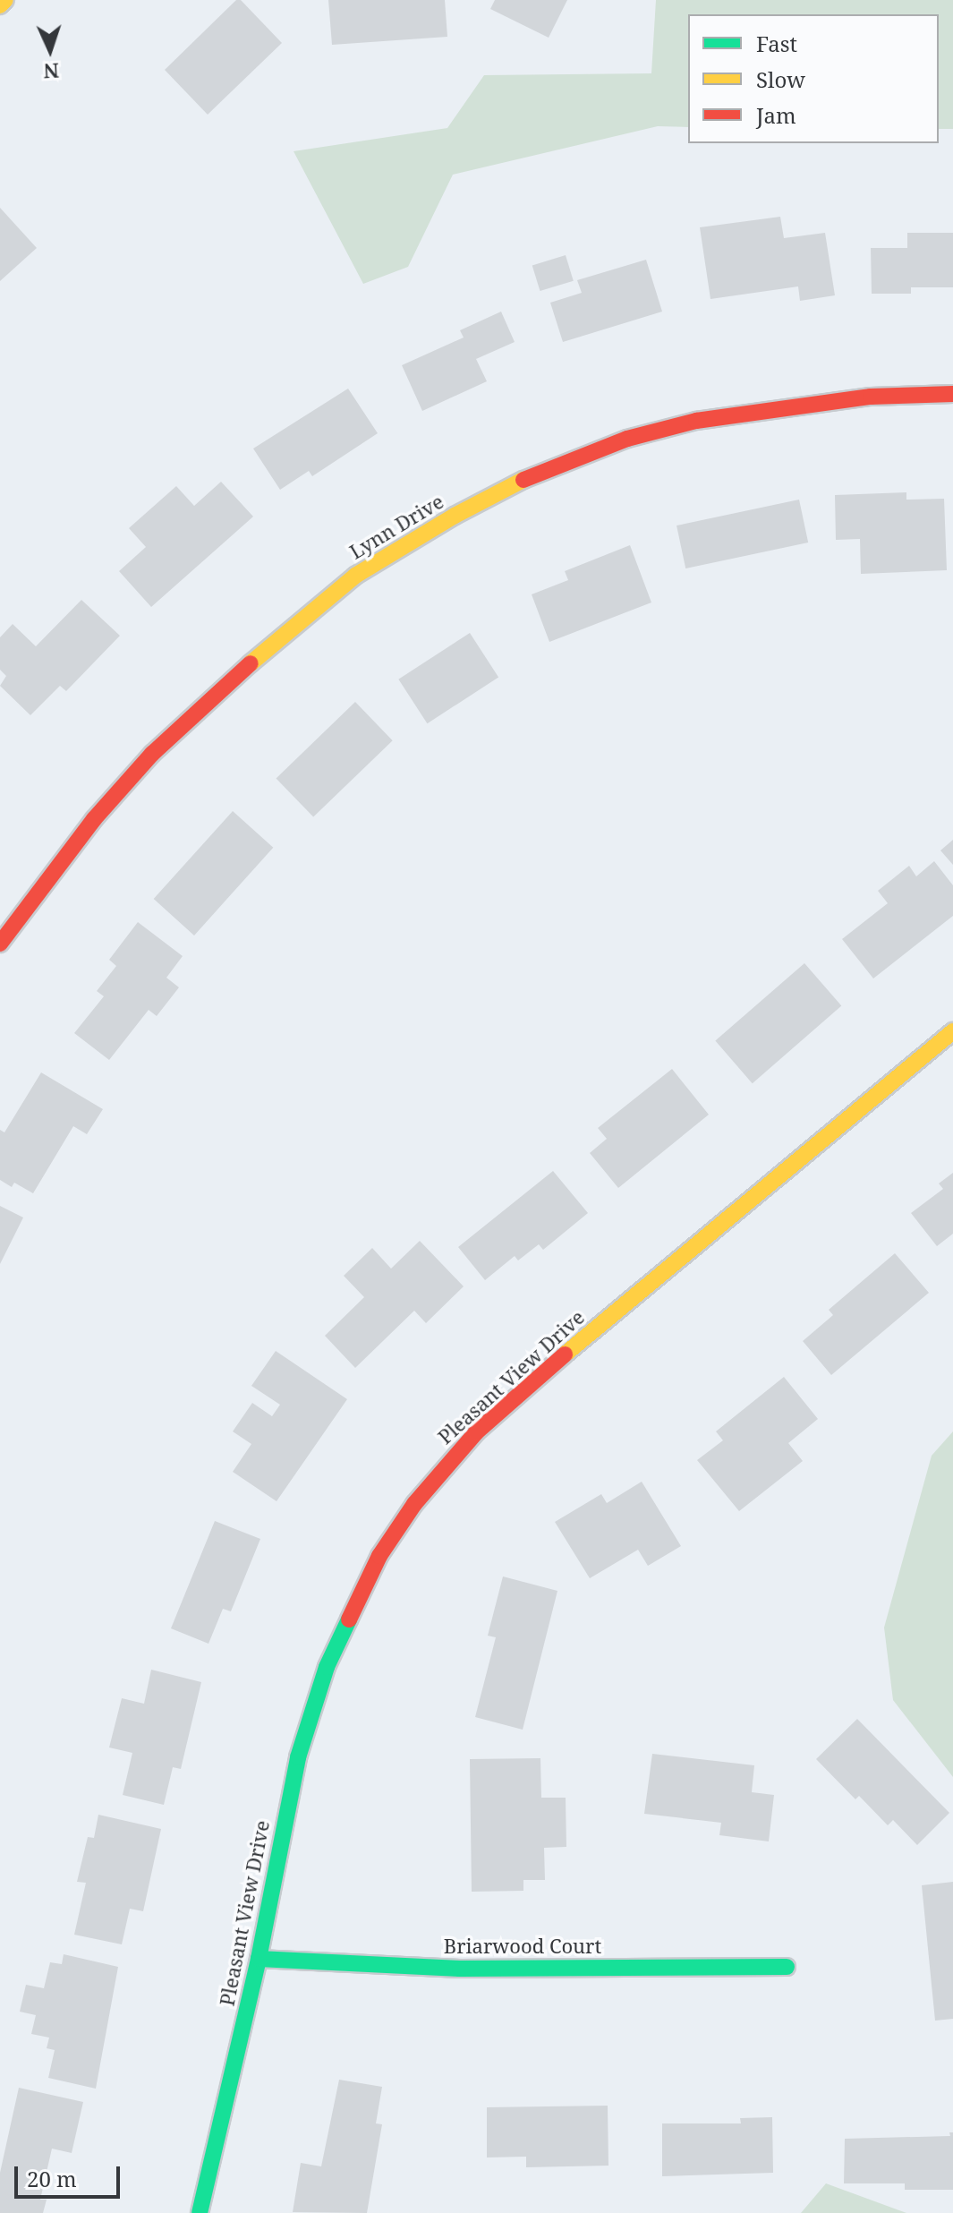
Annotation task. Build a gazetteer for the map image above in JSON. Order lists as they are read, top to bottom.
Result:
{
  "streets": {
    "street": ["Lynn Drive", "Pleasant View Drive", "Briarwood Court"]
  },
  "crossings": [
    ["Pleasant View Drive", "Briarwood Court"]
  ],
  "legend": ["Fast", "Slow", "Jam"],
  "scale_bar": "20 m",
  "north": "bottom"
}
